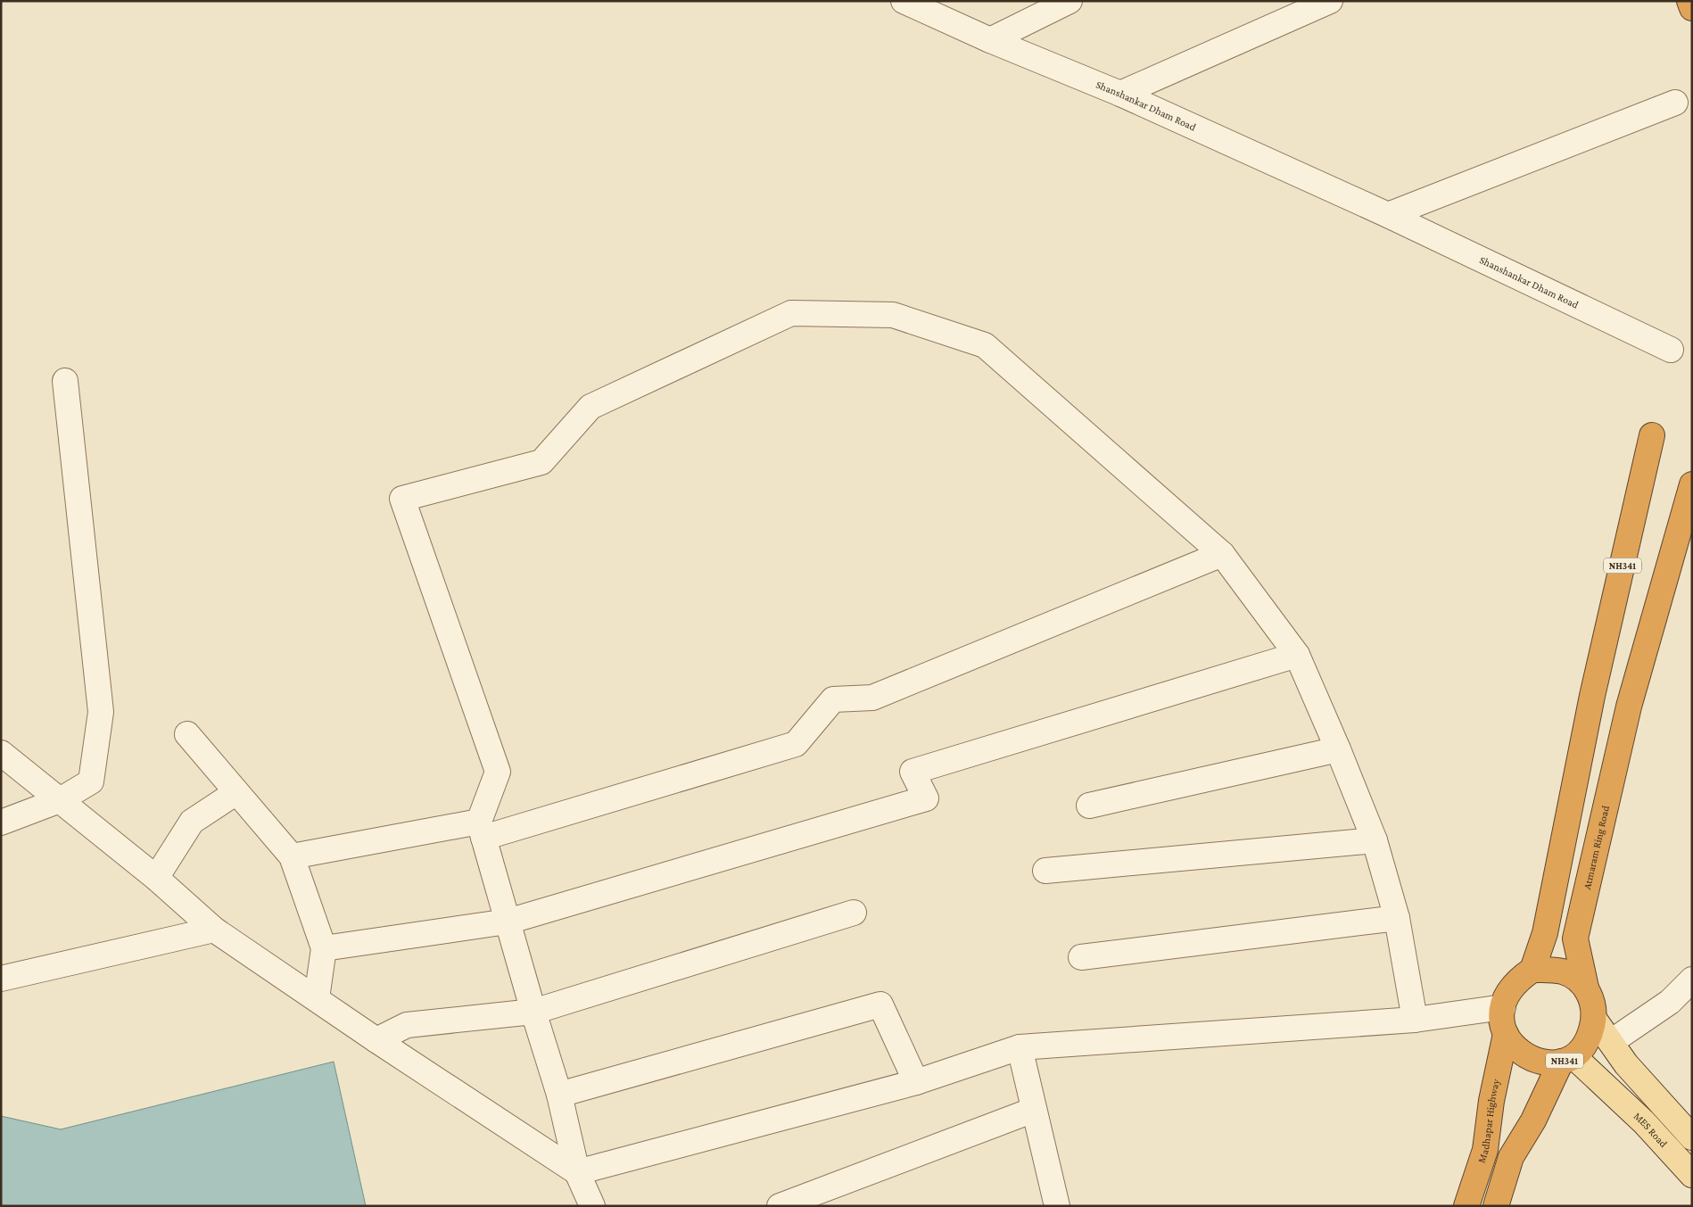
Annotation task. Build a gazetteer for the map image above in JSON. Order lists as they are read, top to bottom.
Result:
{
  "streets": {
    "highway": ["NH341", "Atmaram Ring Road", "Madhapar Highway"],
    "main road": ["MES Road"],
    "street": ["Shanshankar Dham Road"]
  },
  "crossings": [
    ["NH341", "Atmaram Ring Road"],
    ["NH341", "Madhapar Highway"],
    ["NH341", "MES Road"],
    ["Atmaram Ring Road", "Madhapar Highway"],
    ["Atmaram Ring Road", "MES Road"],
    ["Madhapar Highway", "MES Road"]
  ]
}
